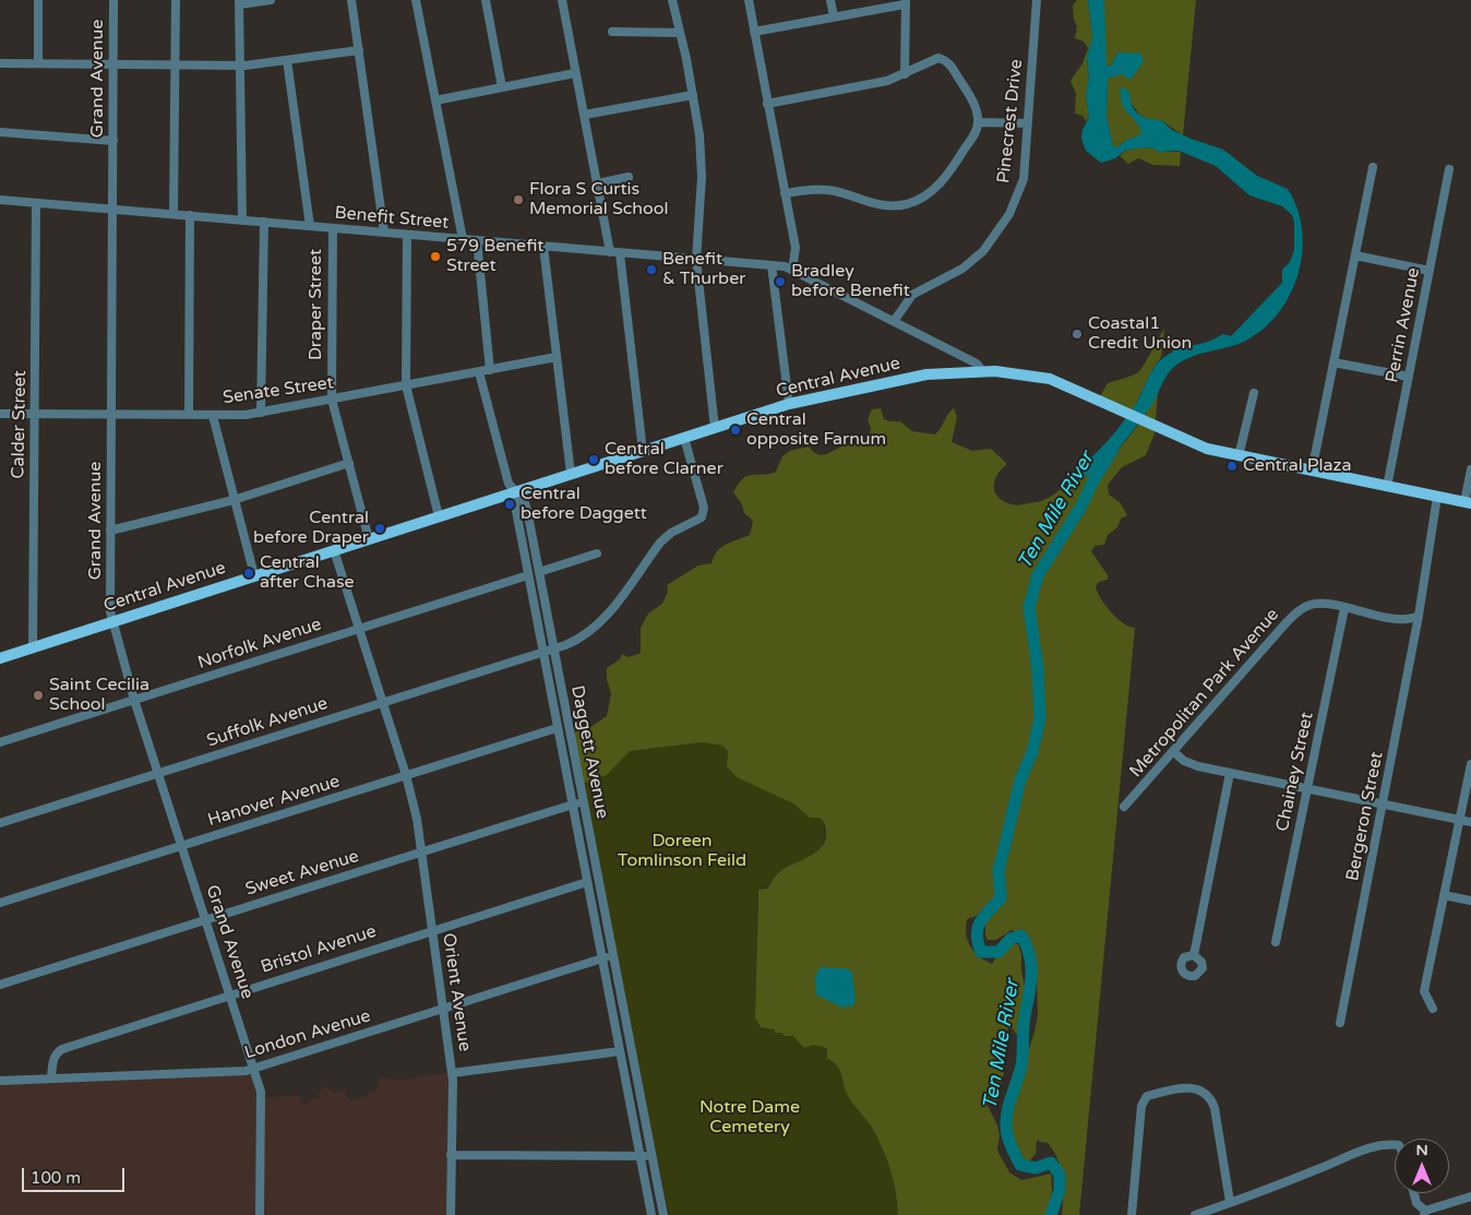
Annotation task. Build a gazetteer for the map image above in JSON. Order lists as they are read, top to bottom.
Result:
{
  "streets": {
    "main road": ["Central Avenue"],
    "street": [
      "Grand Avenue",
      "Pinecrest Drive",
      "Benefit Street",
      "Draper Street",
      "Perrin Avenue",
      "Senate Street",
      "Calder Street",
      "Norfolk Avenue",
      "Metropolitan Park Avenue",
      "Suffolk Avenue",
      "Daggett Avenue",
      "Chainey Street",
      "Hanover Avenue",
      "Bergeron Street",
      "Sweet Avenue",
      "Bristol Avenue",
      "Orient Avenue",
      "London Avenue"
    ]
  },
  "crossings": [
    ["Grand Avenue", "Benefit Street"],
    ["Grand Avenue", "Central Avenue"],
    ["Grand Avenue", "Senate Street"],
    ["Grand Avenue", "Norfolk Avenue"],
    ["Grand Avenue", "Suffolk Avenue"],
    ["Grand Avenue", "Hanover Avenue"],
    ["Grand Avenue", "Sweet Avenue"],
    ["Grand Avenue", "Bristol Avenue"],
    ["Grand Avenue", "London Avenue"],
    ["Pinecrest Drive", "Benefit Street"],
    ["Benefit Street", "Draper Street"],
    ["Benefit Street", "Central Avenue"],
    ["Benefit Street", "Calder Street"],
    ["Draper Street", "Central Avenue"],
    ["Draper Street", "Senate Street"],
    ["Perrin Avenue", "Central Avenue"],
    ["Central Avenue", "Calder Street"],
    ["Central Avenue", "Suffolk Avenue"],
    ["Central Avenue", "Daggett Avenue"],
    ["Central Avenue", "Orient Avenue"],
    ["Senate Street", "Calder Street"],
    ["Senate Street", "Daggett Avenue"],
    ["Norfolk Avenue", "Daggett Avenue"],
    ["Norfolk Avenue", "Orient Avenue"],
    ["Metropolitan Park Avenue", "Chainey Street"],
    ["Metropolitan Park Avenue", "Bergeron Street"],
    ["Suffolk Avenue", "Daggett Avenue"],
    ["Suffolk Avenue", "Orient Avenue"],
    ["Daggett Avenue", "Hanover Avenue"],
    ["Daggett Avenue", "Sweet Avenue"],
    ["Daggett Avenue", "Bristol Avenue"],
    ["Daggett Avenue", "London Avenue"],
    ["Hanover Avenue", "Orient Avenue"],
    ["Sweet Avenue", "Orient Avenue"],
    ["Bristol Avenue", "Orient Avenue"],
    ["Bristol Avenue", "London Avenue"],
    ["Orient Avenue", "London Avenue"]
  ],
  "water": ["Ten Mile River"],
  "parks": ["Doreen Tomlinson Feild", "Notre Dame Cemetery"],
  "places": [
    "Flora S Curtis Memorial School",
    "579 Benefit Street",
    "Benefit & Thurber",
    "Bradley before Benefit",
    "Coastal1 Credit Union",
    "Central opposite Farnum",
    "Central before Clarner",
    "Central Plaza",
    "Central before Daggett",
    "Central before Draper",
    "Central after Chase",
    "Saint Cecilia School"
  ],
  "scale_bar": "100 m",
  "north": "top"
}
